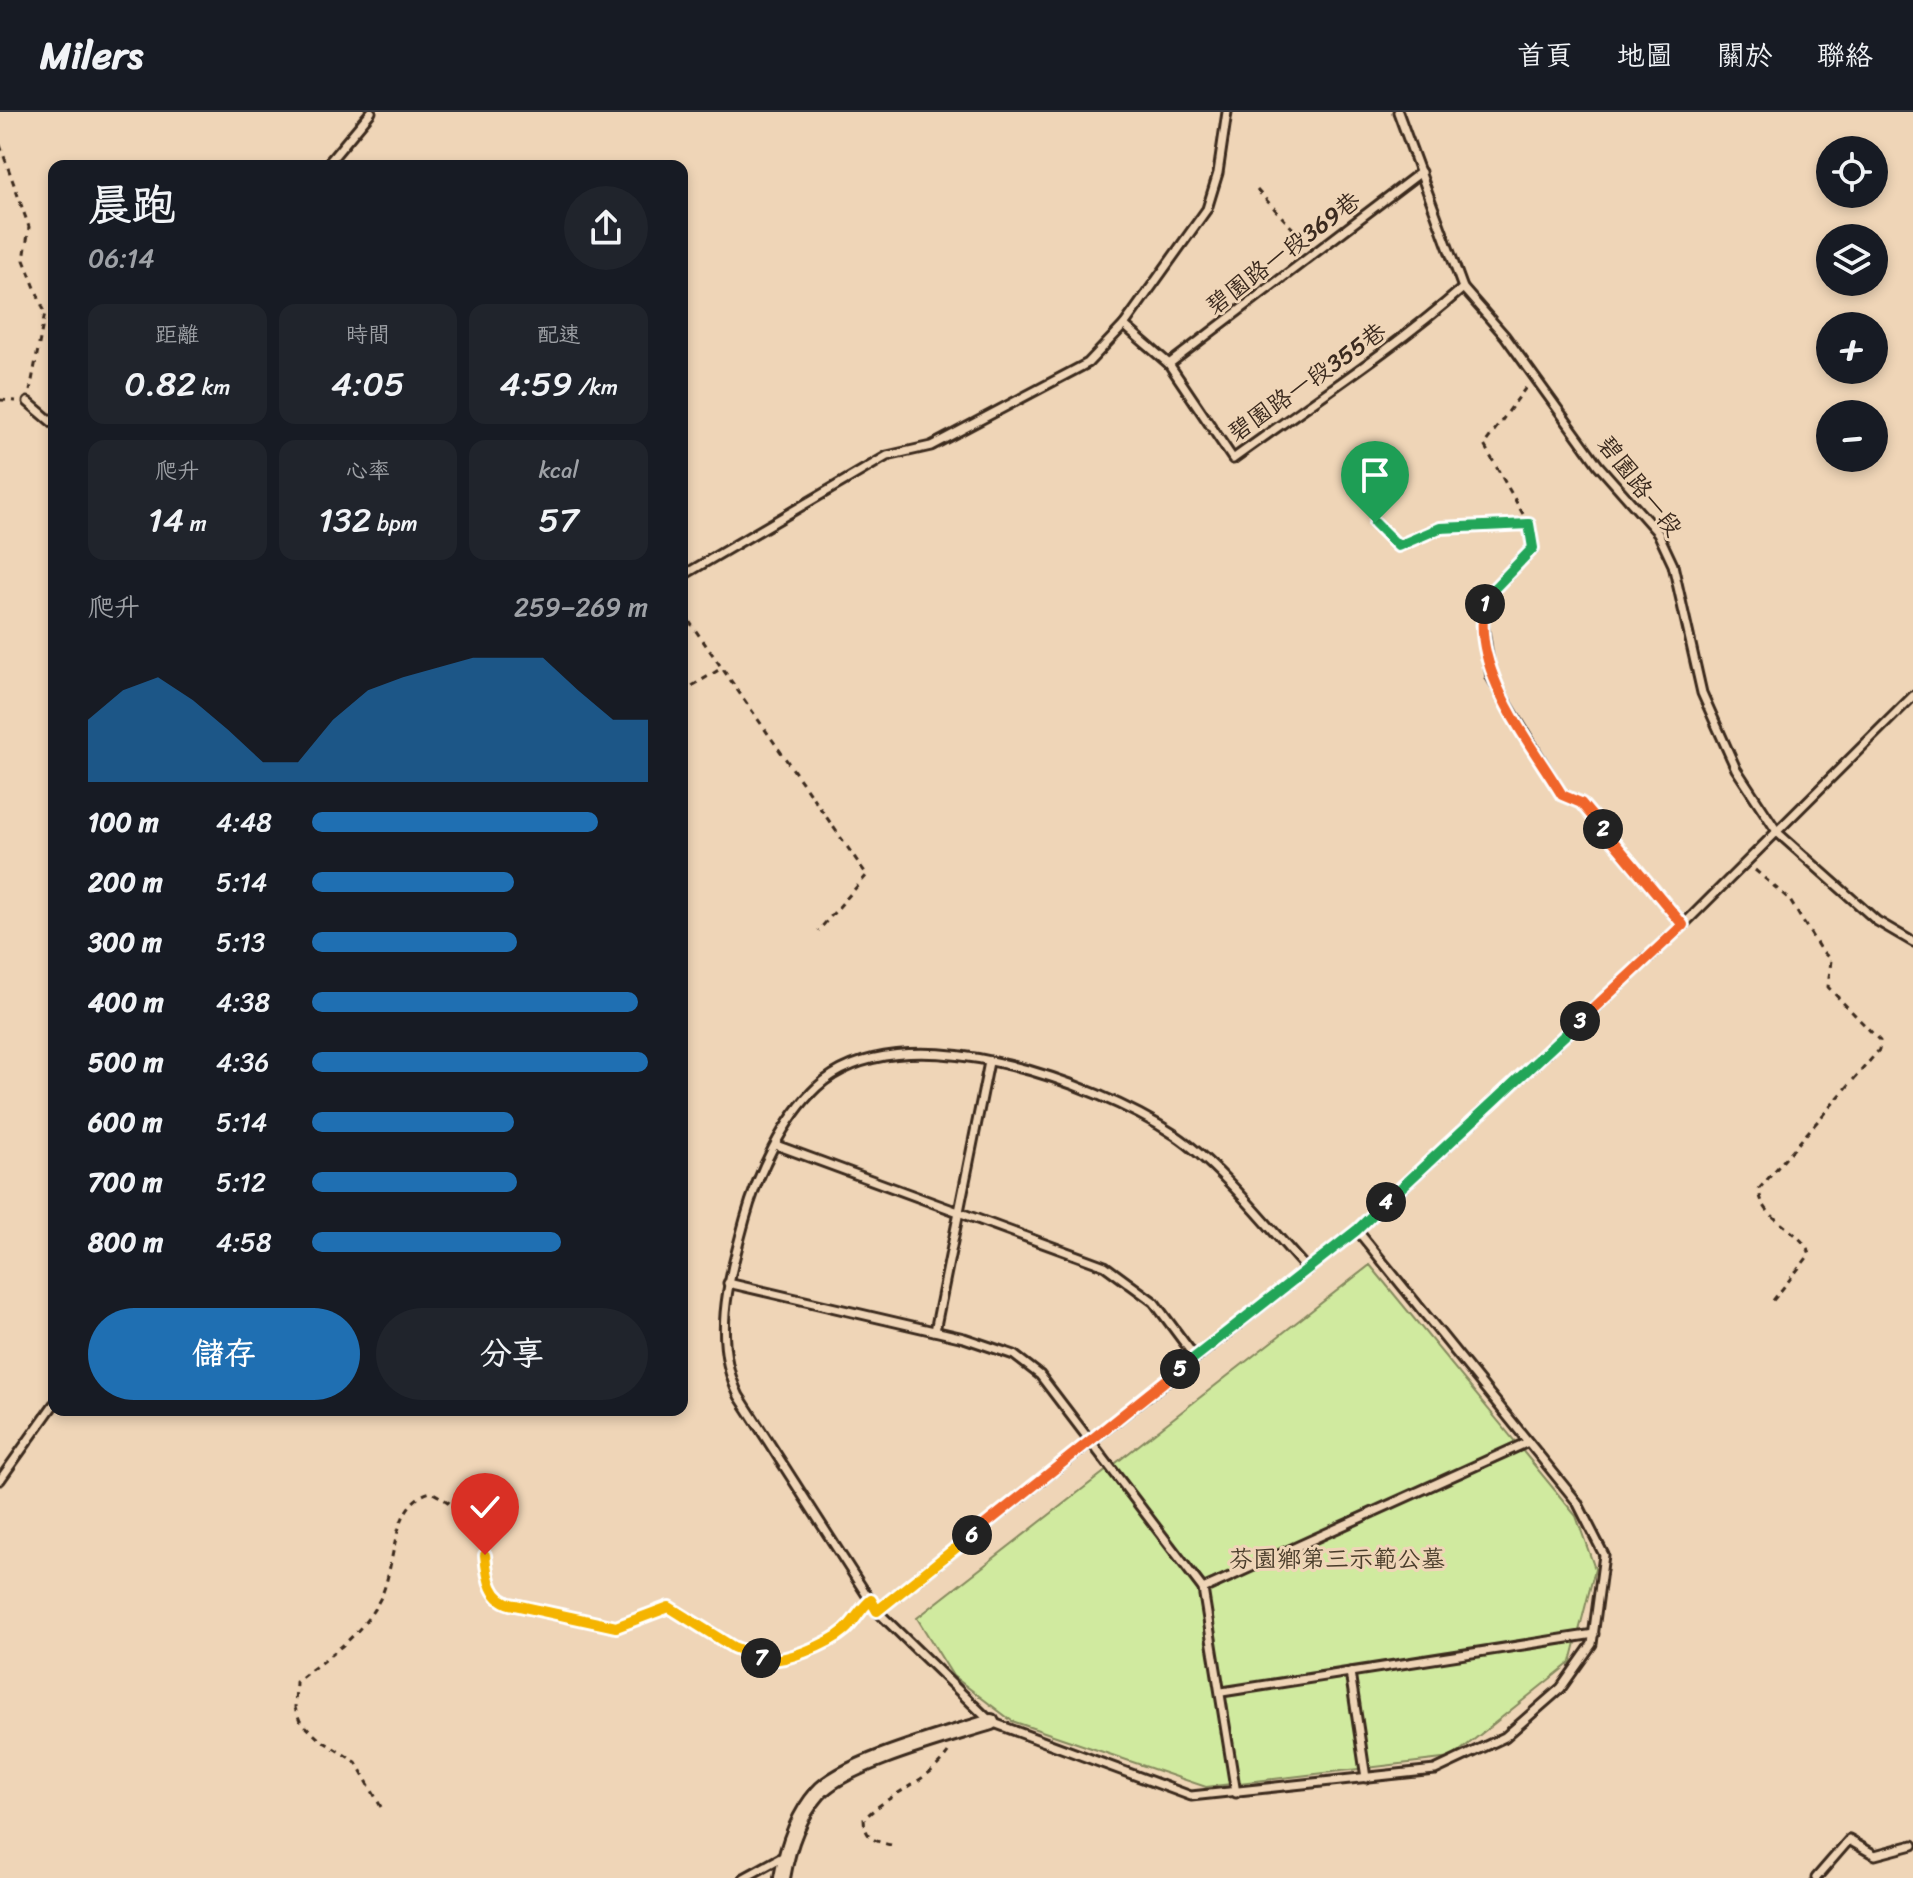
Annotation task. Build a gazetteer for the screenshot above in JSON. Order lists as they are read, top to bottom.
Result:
{
  "streets": {
    "lane": ["碧園路一段369巷", "碧園路一段355巷", "碧園路一段"]
  },
  "crossings": [
    ["碧園路一段369巷", "碧園路一段355巷"],
    ["碧園路一段369巷", "碧園路一段"],
    ["碧園路一段355巷", "碧園路一段"]
  ],
  "parks": ["芬園鄉第三示範公墓"],
  "page": {
    "header": "Milers",
    "nav": [
      "首頁",
      "地圖",
      "關於",
      "聯絡"
    ],
    "map_buttons": ["+", "−"],
    "heading": ["晨跑", "06:14"],
    "stats": [
      ["距離", "0.82 km"],
      ["時間", "4:05"],
      ["配速", "4:59 /km"],
      ["爬升", "14 m"],
      ["心率", "132 bpm"],
      ["kcal", "57"]
    ],
    "chart": ["爬升", "259–269 m"],
    "pins": [
      "1",
      "2",
      "3",
      "4",
      "5",
      "6",
      "7"
    ],
    "list": [
      {
        "name": "100 m",
        "note": "4:48"
      },
      {
        "name": "200 m",
        "note": "5:14"
      },
      {
        "name": "300 m",
        "note": "5:13"
      },
      {
        "name": "400 m",
        "note": "4:38"
      },
      {
        "name": "500 m",
        "note": "4:36"
      },
      {
        "name": "600 m",
        "note": "5:14"
      },
      {
        "name": "700 m",
        "note": "5:12"
      },
      {
        "name": "800 m",
        "note": "4:58"
      }
    ],
    "buttons": ["儲存", "分享"]
  }
}
